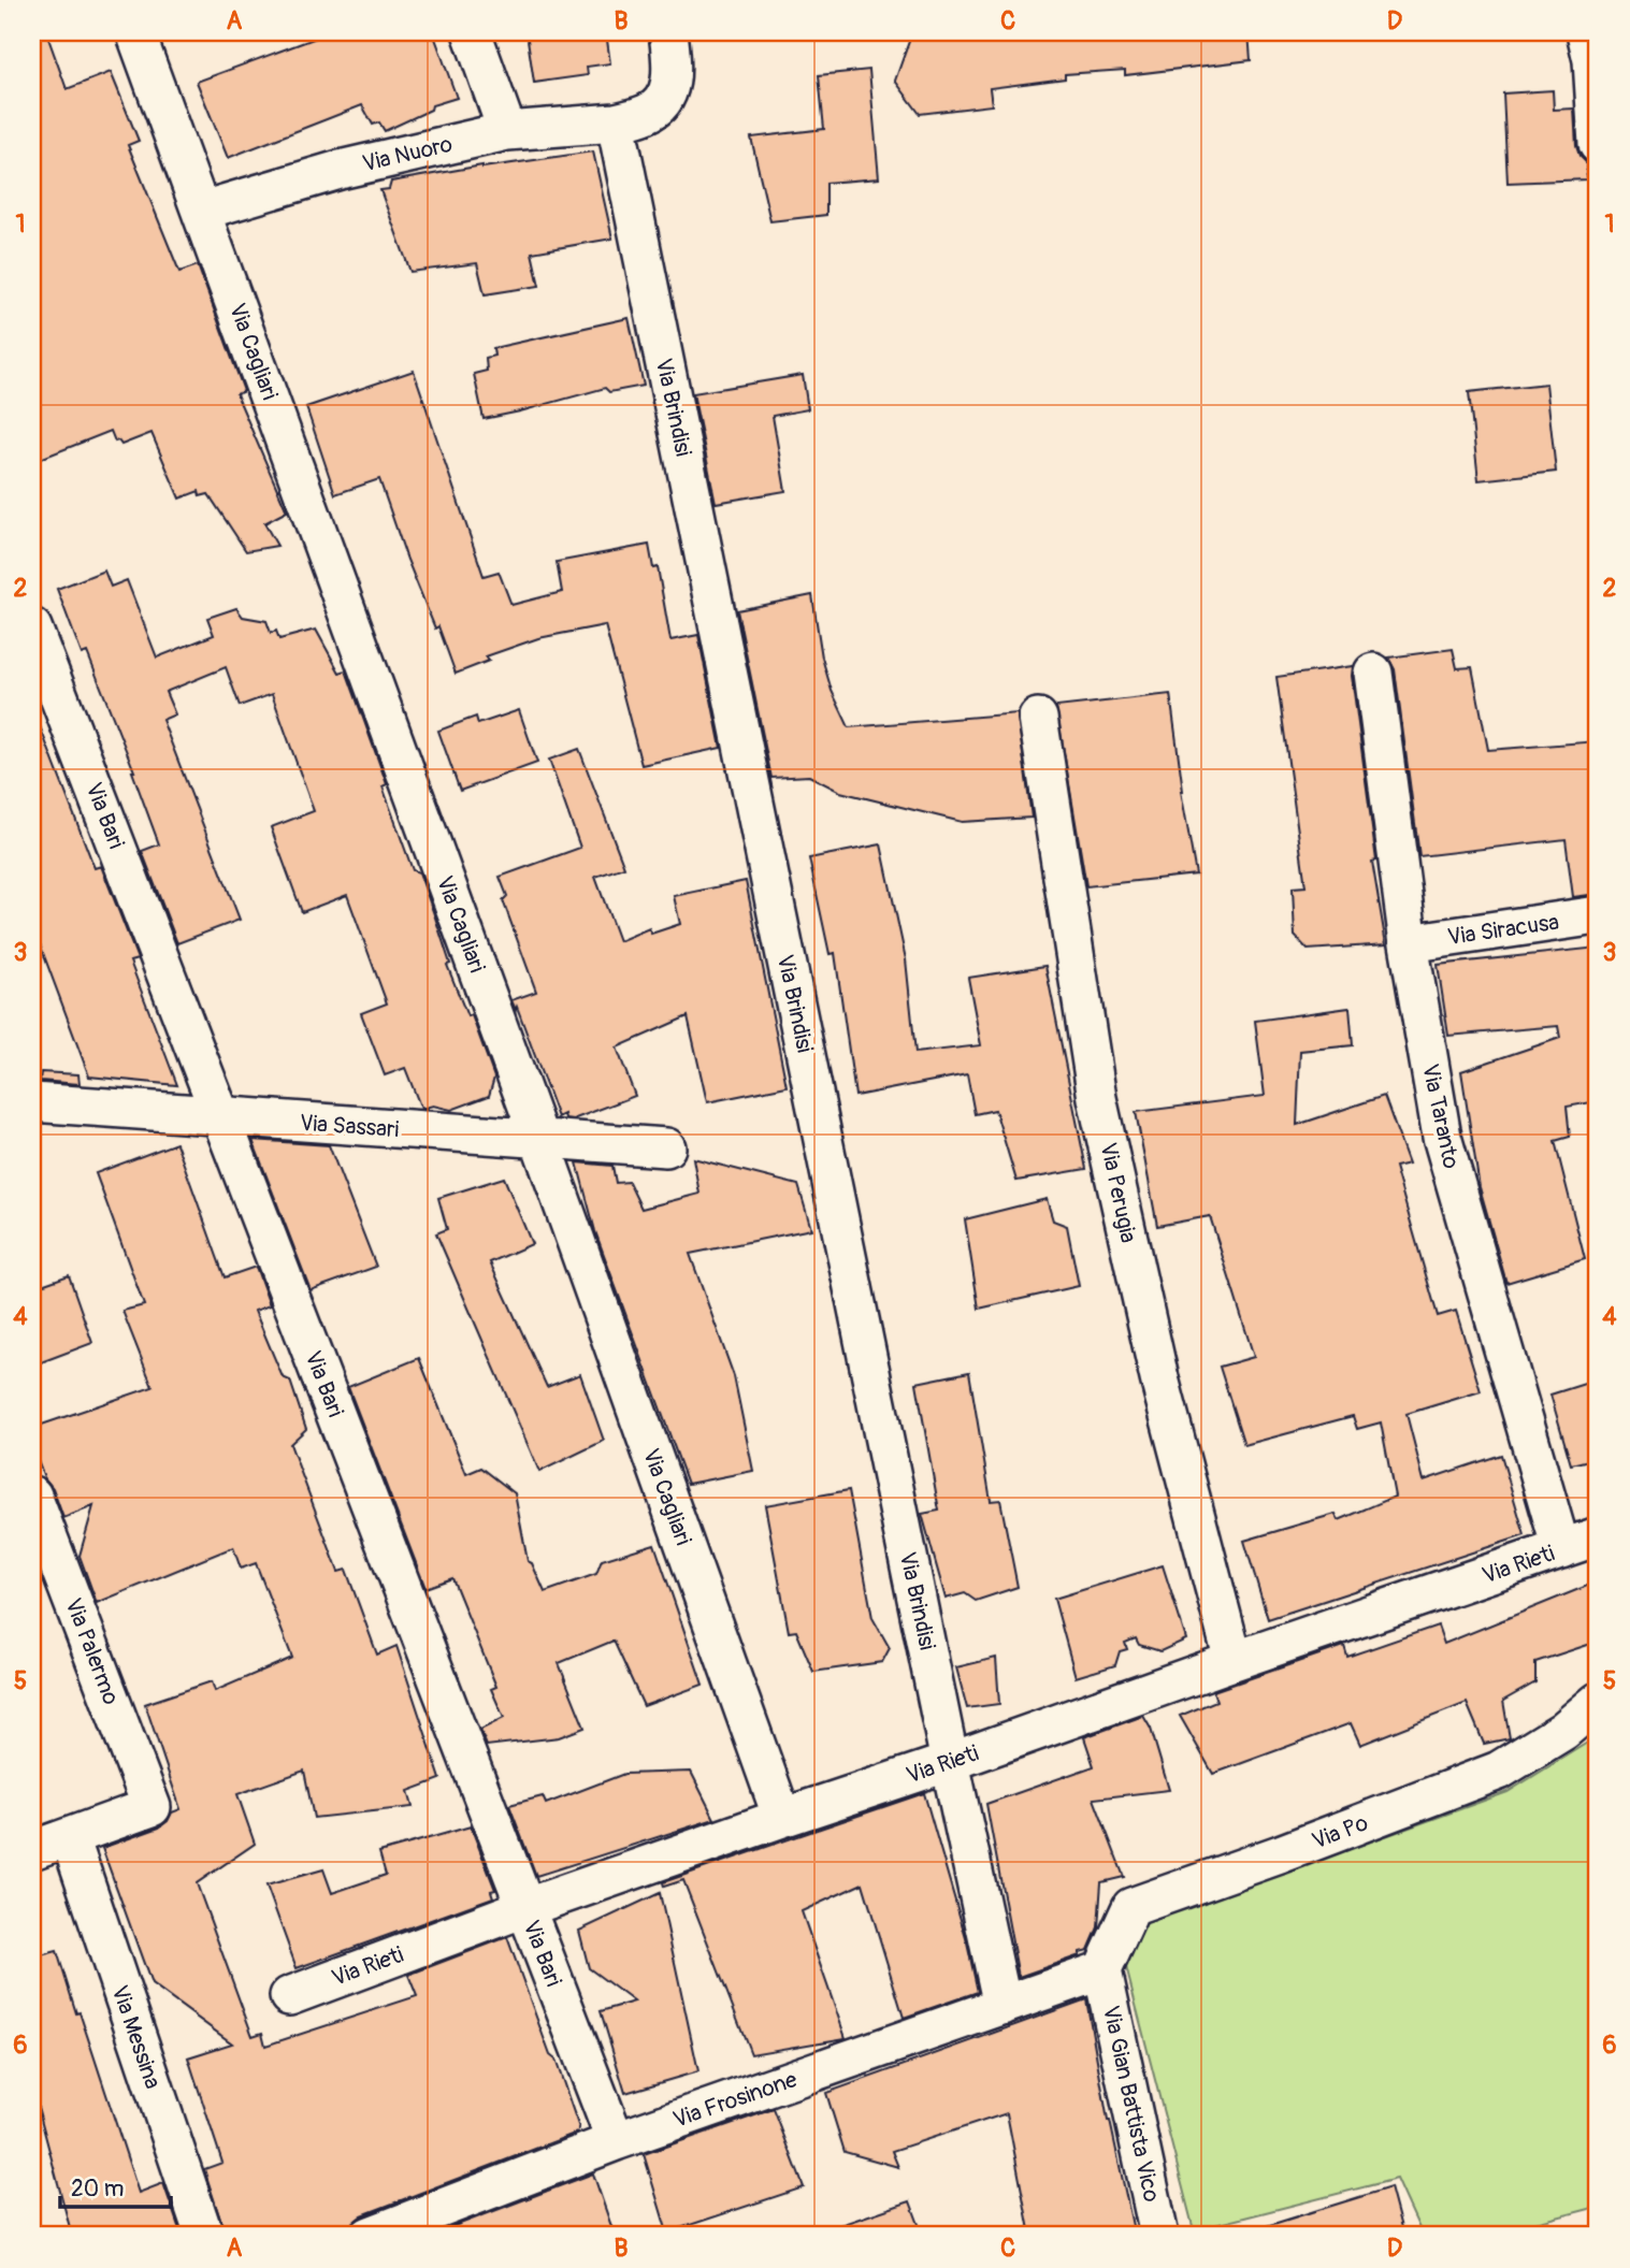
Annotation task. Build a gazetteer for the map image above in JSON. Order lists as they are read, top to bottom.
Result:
{
  "streets": {
    "street": [
      "Via Nuoro",
      "Via Cagliari",
      "Via Brindisi",
      "Via Bari",
      "Via Siracusa",
      "Via Taranto",
      "Via Sassari",
      "Via Perugia",
      "Via Rieti",
      "Via Palermo",
      "Via Po",
      "Via Messina",
      "Via Frosinone",
      "Via Gian Battista Vico"
    ]
  },
  "crossings": [
    ["Via Nuoro", "Via Cagliari"],
    ["Via Nuoro", "Via Brindisi"],
    ["Via Cagliari", "Via Sassari"],
    ["Via Cagliari", "Via Rieti"],
    ["Via Brindisi", "Via Rieti"],
    ["Via Brindisi", "Via Frosinone"],
    ["Via Bari", "Via Sassari"],
    ["Via Bari", "Via Rieti"],
    ["Via Bari", "Via Frosinone"],
    ["Via Siracusa", "Via Taranto"],
    ["Via Taranto", "Via Rieti"],
    ["Via Perugia", "Via Rieti"],
    ["Via Palermo", "Via Messina"],
    ["Via Po", "Via Frosinone"],
    ["Via Po", "Via Gian Battista Vico"],
    ["Via Frosinone", "Via Gian Battista Vico"]
  ],
  "scale_bar": "20 m",
  "grid": {
    "columns": [
      "A",
      "B",
      "C",
      "D"
    ],
    "rows": [
      "1",
      "2",
      "3",
      "4",
      "5",
      "6"
    ]
  }
}
